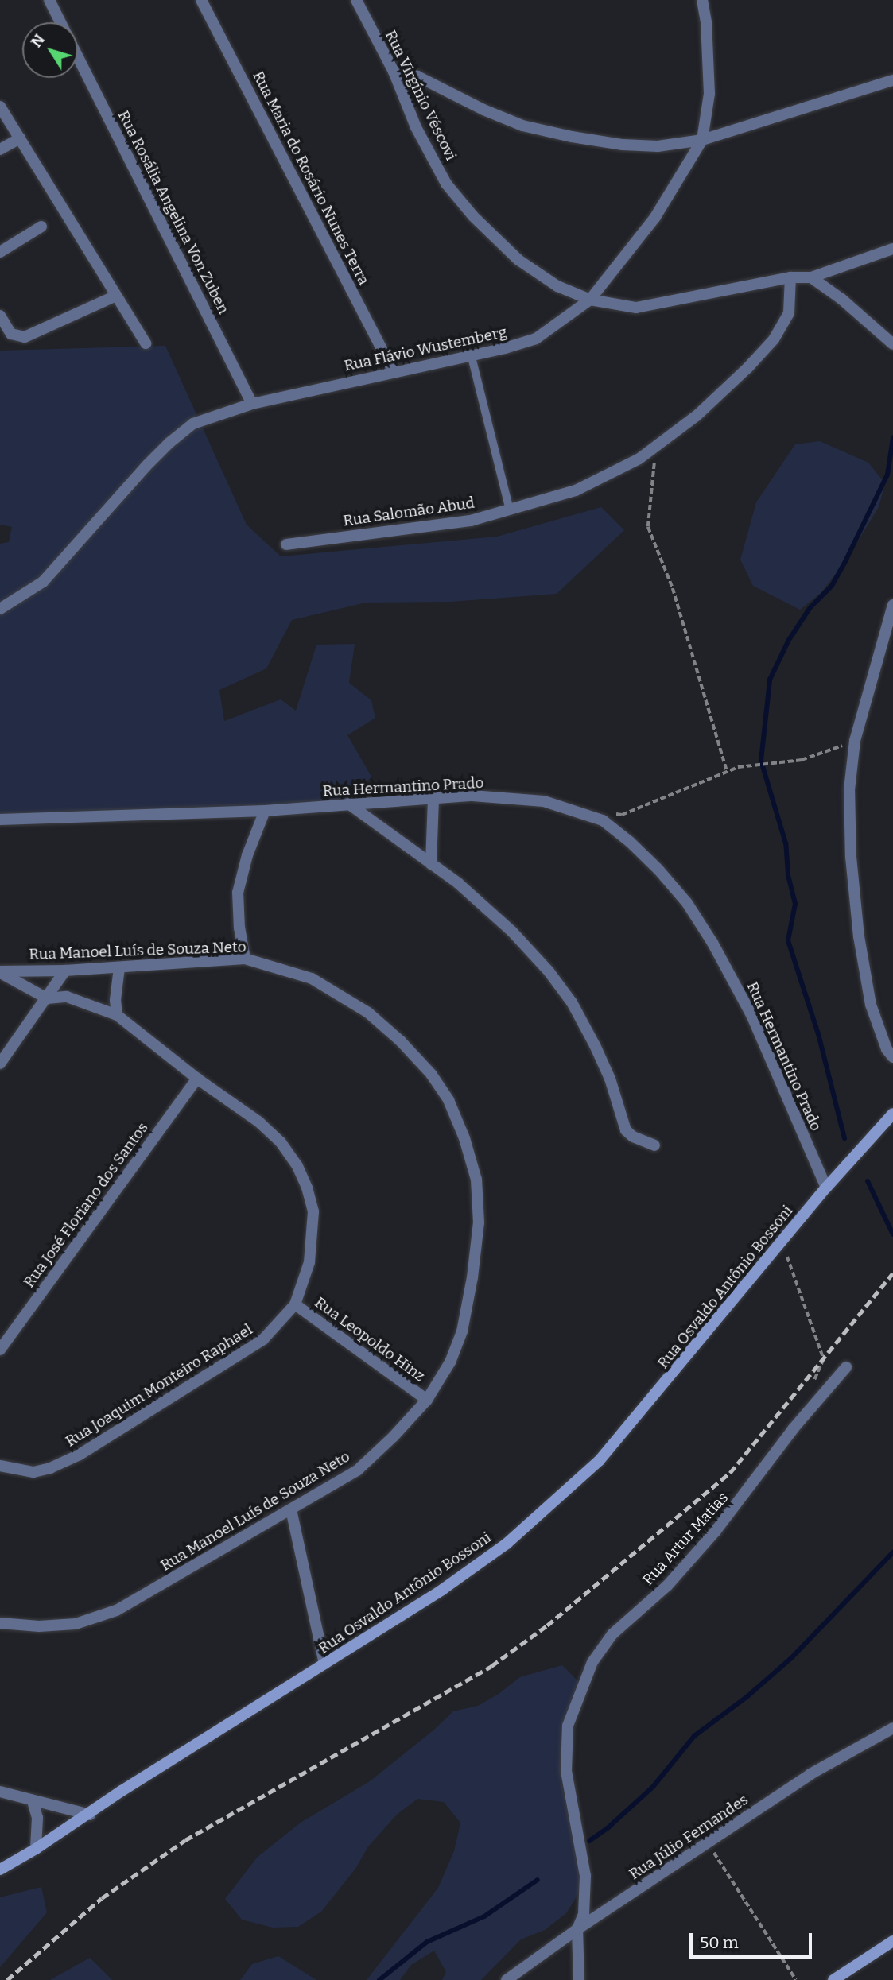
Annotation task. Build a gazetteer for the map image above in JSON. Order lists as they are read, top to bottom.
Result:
{
  "streets": {
    "street": [
      "Rua Virgínio Véscovi",
      "Rua Maria do Rosário Nunes Terra",
      "Rua Rosália Angelina Von Zuben",
      "Rua Flávio Wustemberg",
      "Rua Salomão Abud",
      "Rua Hermantino Prado",
      "Rua Manoel Luís de Souza Neto",
      "Rua José Floriano dos Santos",
      "Rua Osvaldo Antônio Bossoni",
      "Rua Leopoldo Hinz",
      "Rua Joaquim Monteiro Raphael",
      "Rua Artur Matias",
      "Rua Júlio Fernandes"
    ]
  },
  "crossings": [
    ["Rua Virgínio Véscovi", "Rua Flávio Wustemberg"],
    ["Rua Virgínio Véscovi", "Rua Salomão Abud"],
    ["Rua Maria do Rosário Nunes Terra", "Rua Flávio Wustemberg"],
    ["Rua Rosália Angelina Von Zuben", "Rua Flávio Wustemberg"],
    ["Rua Hermantino Prado", "Rua Osvaldo Antônio Bossoni"],
    ["Rua Manoel Luís de Souza Neto", "Rua Leopoldo Hinz"],
    ["Rua José Floriano dos Santos", "Rua Joaquim Monteiro Raphael"],
    ["Rua Leopoldo Hinz", "Rua Joaquim Monteiro Raphael"],
    ["Rua Artur Matias", "Rua Júlio Fernandes"]
  ],
  "scale_bar": "50 m",
  "north": "top left"
}
